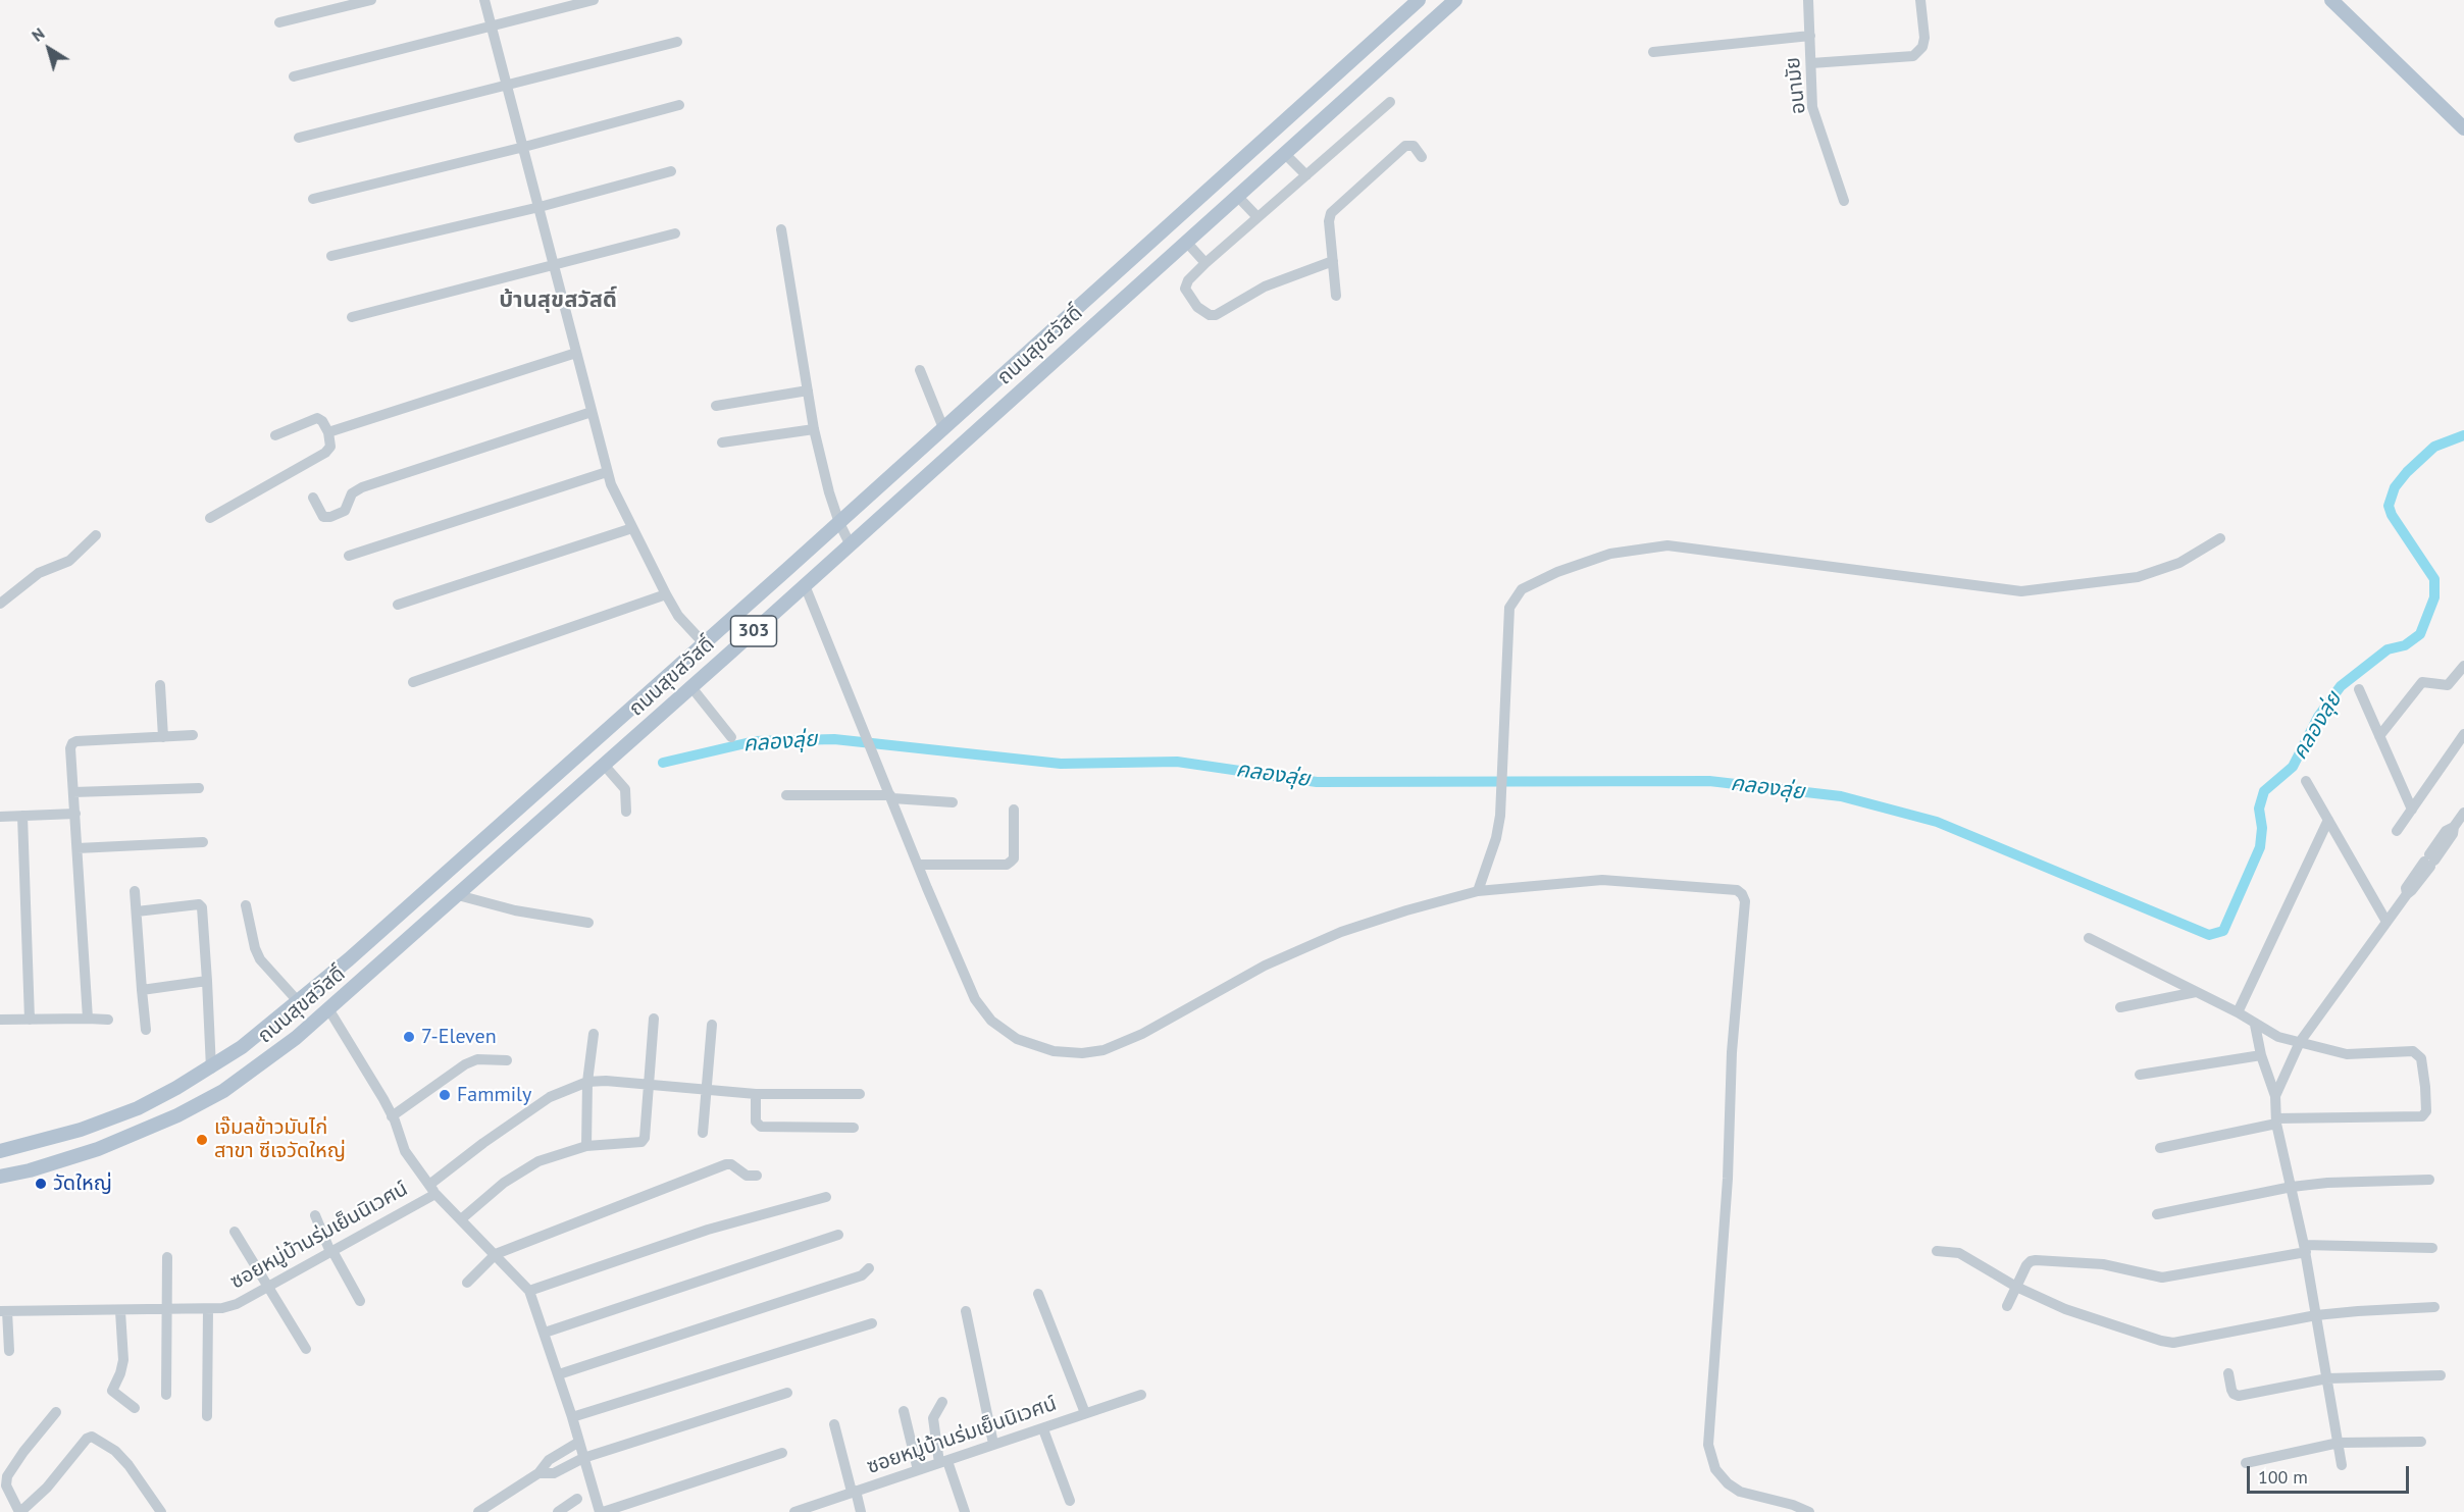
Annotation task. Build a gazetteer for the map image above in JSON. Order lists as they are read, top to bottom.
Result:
{
  "streets": {
    "main road": ["ถนนสุขสวัสดิ์", "303"],
    "street": ["อนามัย", "ซอยหมู่บ้านร่มเย็นนิเวศน์"]
  },
  "crossings": [
    ["ถนนสุขสวัสดิ์", "ซอยหมู่บ้านร่มเย็นนิเวศน์"]
  ],
  "districts": ["บ้านสุขสวัสดิ์"],
  "water": ["คลองลุ่ย"],
  "places": [
    "7-Eleven",
    "Fammily",
    "เจ๊มลข้าวมันไก่ สาขา ซีเจวัดใหญ่",
    "วัดใหญ่"
  ],
  "scale_bar": "100 m",
  "north": "top left"
}
